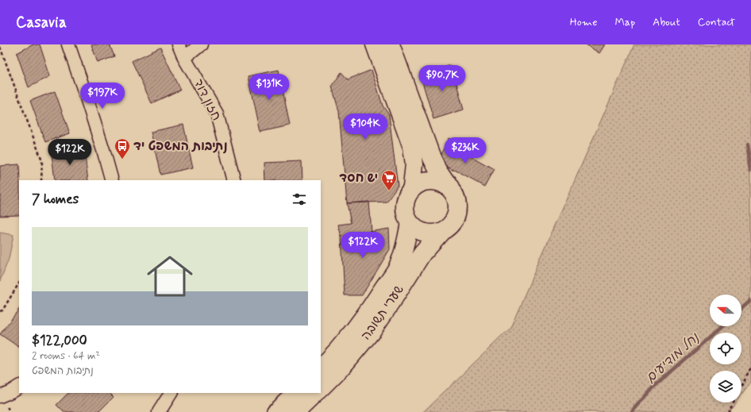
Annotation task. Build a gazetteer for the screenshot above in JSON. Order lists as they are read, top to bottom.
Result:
{
  "streets": {
    "street": ["חזון דוד", "שערי תשובה"]
  },
  "water": ["נחל מודיעים"],
  "places": {
    "bus stop": ["נתיבות המשפט יד"],
    "supermarket": ["יש חסד"]
  },
  "north": "left",
  "page": {
    "header": "Casavia",
    "nav": [
      "Home",
      "Map",
      "About",
      "Contact"
    ],
    "price": [
      "$90.7K",
      "$131K",
      "$197K",
      "$104K",
      "$236K",
      "$122K",
      "$122K"
    ],
    "heading": "7 homes",
    "list": [
      {
        "name": "$122,000",
        "note": "2 rooms · 64 m² · נתיבות המשפט"
      }
    ]
  }
}
